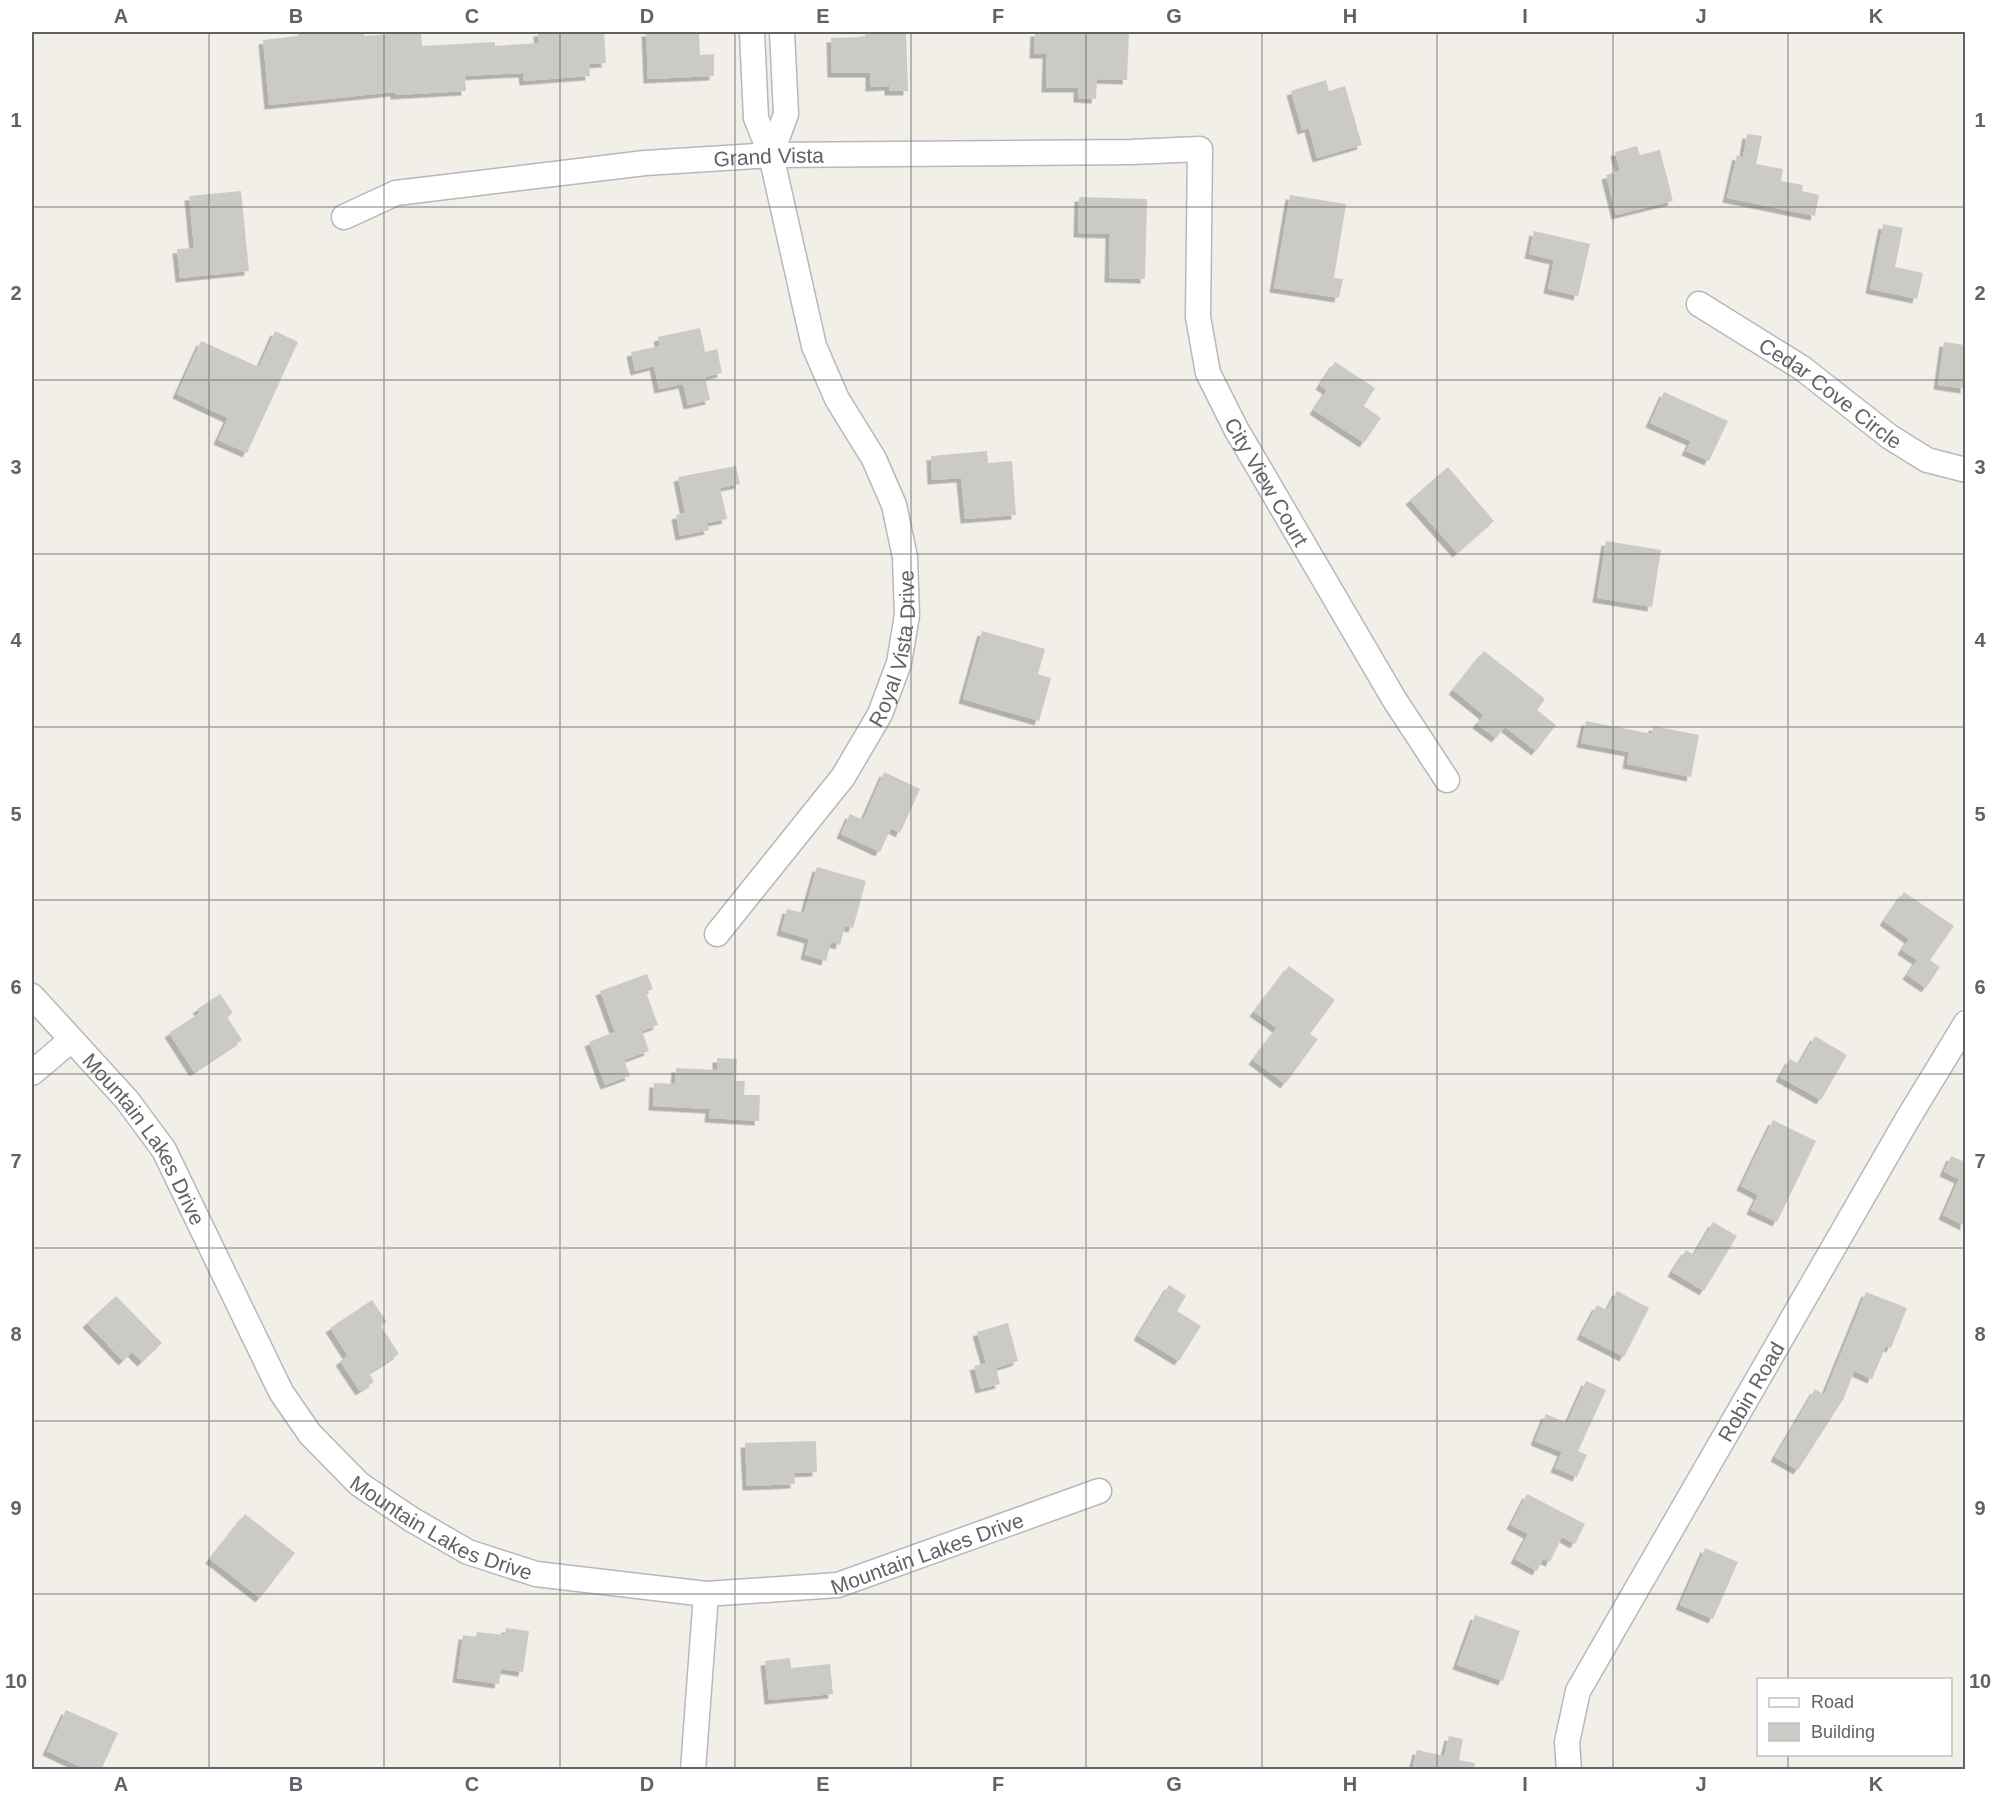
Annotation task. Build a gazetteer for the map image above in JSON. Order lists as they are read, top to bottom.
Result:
{
  "streets": {
    "street": [
      "Grand Vista",
      "Cedar Cove Circle",
      "City View Court",
      "Royal Vista Drive",
      "Mountain Lakes Drive",
      "Robin Road"
    ]
  },
  "crossings": [
    ["Grand Vista", "City View Court"],
    ["Grand Vista", "Royal Vista Drive"]
  ],
  "legend": ["Road", "Building"],
  "grid": {
    "columns": [
      "A",
      "B",
      "C",
      "D",
      "E",
      "F",
      "G",
      "H",
      "I",
      "J",
      "K"
    ],
    "rows": [
      "1",
      "2",
      "3",
      "4",
      "5",
      "6",
      "7",
      "8",
      "9",
      "10"
    ]
  }
}
